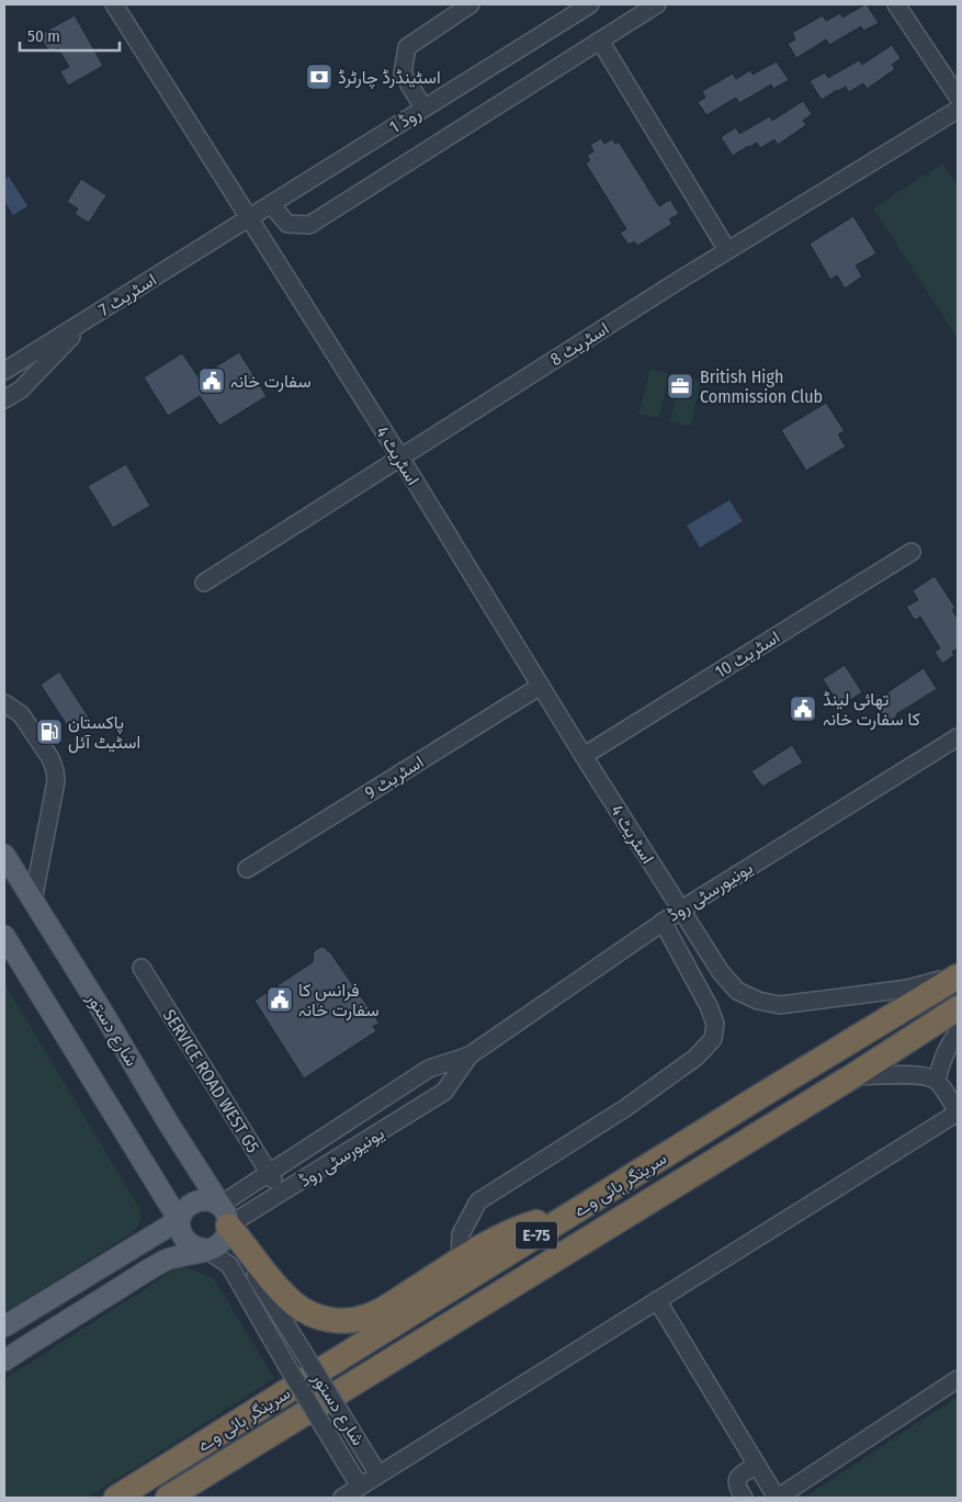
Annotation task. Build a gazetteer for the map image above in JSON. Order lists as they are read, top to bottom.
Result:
{
  "streets": {
    "highway": ["سرینگر ہائی وے", "E-75"],
    "main road": ["شارع دستور"],
    "street": [
      "روڈ 1",
      "اسٹریٹ 7",
      "اسٹریٹ 8",
      "اسٹریٹ 4",
      "اسٹریٹ 10",
      "اسٹریٹ 9",
      "یونیورسٹی روڈ",
      "SERVICE ROAD WEST G5"
    ]
  },
  "crossings": [
    ["روڈ 1", "اسٹریٹ 7"],
    ["روڈ 1", "اسٹریٹ 4"],
    ["اسٹریٹ 7", "اسٹریٹ 4"],
    ["اسٹریٹ 8", "اسٹریٹ 4"],
    ["اسٹریٹ 4", "اسٹریٹ 10"],
    ["اسٹریٹ 4", "اسٹریٹ 9"],
    ["اسٹریٹ 4", "یونیورسٹی روڈ"],
    ["اسٹریٹ 4", "سرینگر ہائی وے"],
    ["یونیورسٹی روڈ", "شارع دستور"],
    ["یونیورسٹی روڈ", "SERVICE ROAD WEST G5"]
  ],
  "places": {
    "bank": ["اسٹینڈرڈ چارٹرڈ"],
    "public building": ["سفارت خانہ", "تھائی لینڈ کا سفارت خانہ", "فرانس کا سفارت خانہ"],
    "office": ["British High Commission Club"],
    "fuel station": ["پاکستان اسٹیٹ آئل"]
  },
  "scale_bar": "50 m"
}
